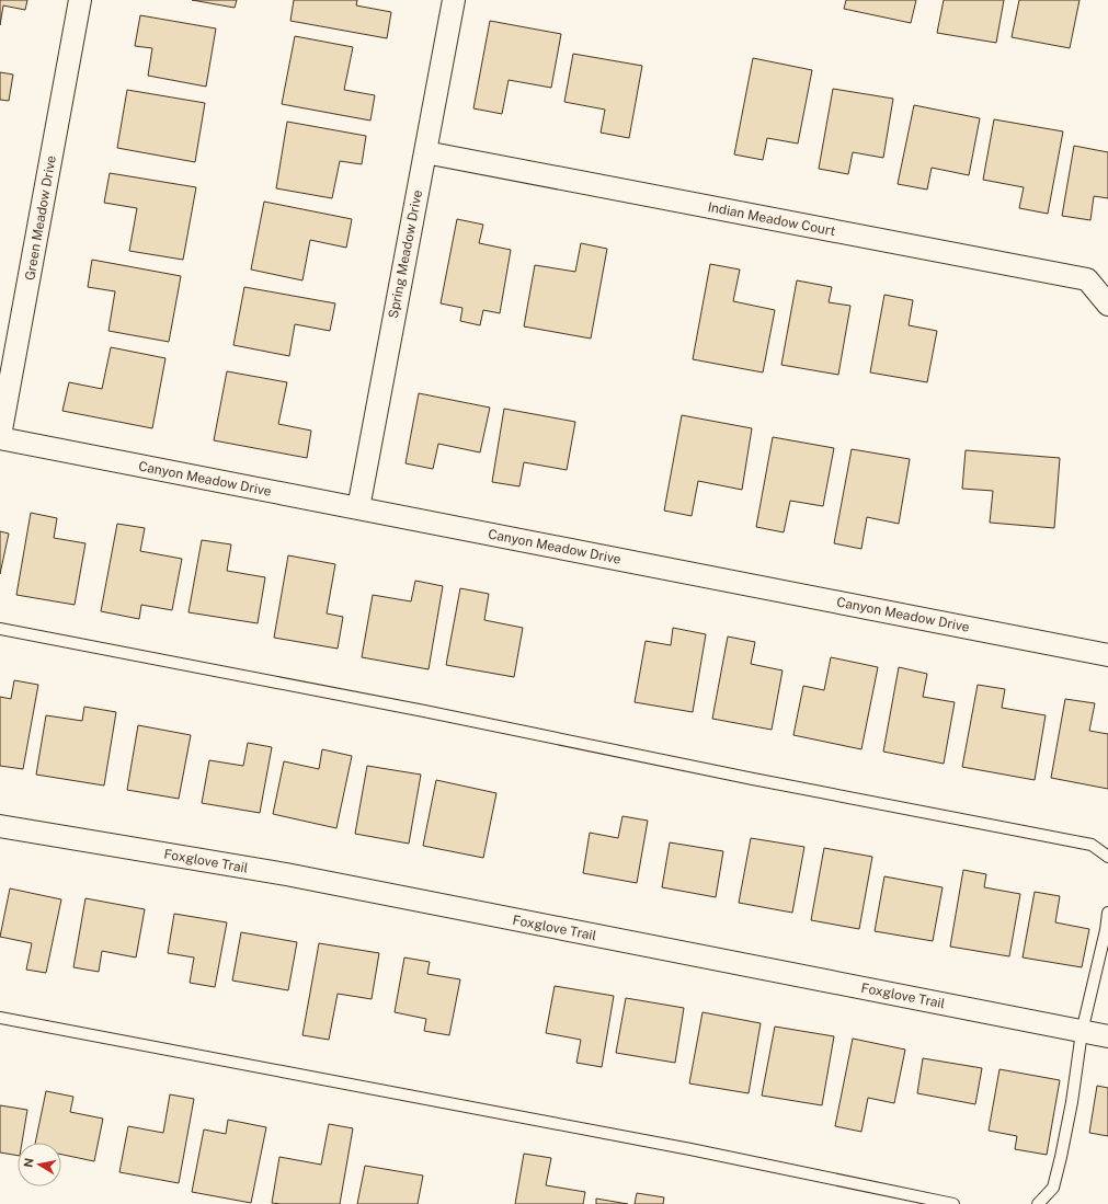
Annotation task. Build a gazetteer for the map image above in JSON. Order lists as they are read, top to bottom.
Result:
{
  "streets": {
    "street": [
      "Green Meadow Drive",
      "Indian Meadow Court",
      "Spring Meadow Drive",
      "Canyon Meadow Drive",
      "Foxglove Trail"
    ]
  },
  "crossings": [
    ["Green Meadow Drive", "Canyon Meadow Drive"],
    ["Indian Meadow Court", "Spring Meadow Drive"],
    ["Spring Meadow Drive", "Canyon Meadow Drive"]
  ],
  "north": "left"
}
